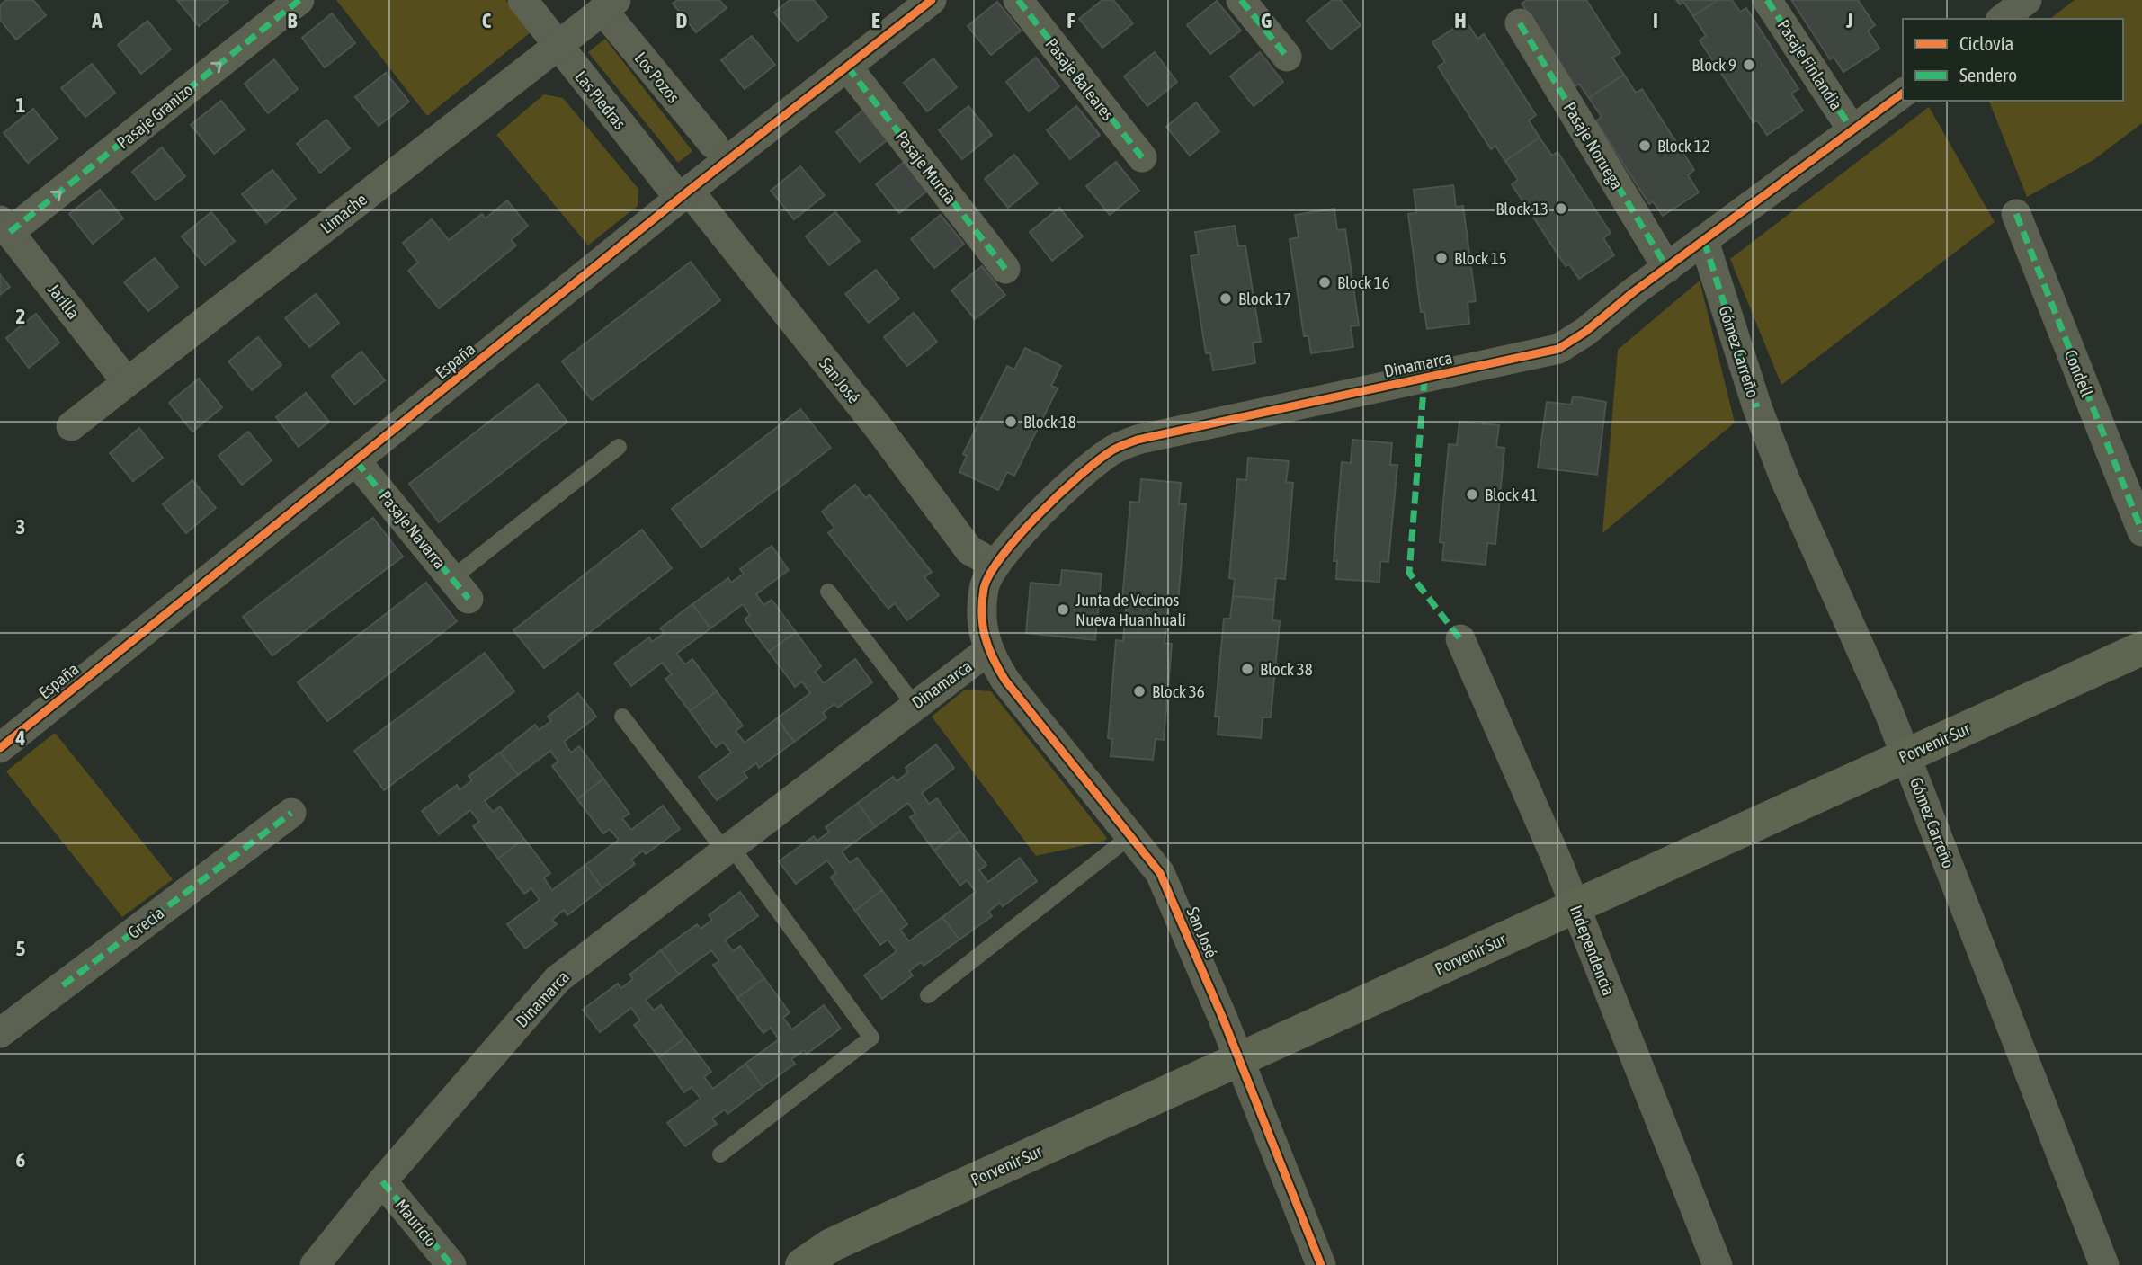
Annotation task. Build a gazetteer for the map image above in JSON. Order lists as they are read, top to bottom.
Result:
{
  "streets": {
    "main road": ["Porvenir Sur"],
    "street": [
      "Pasaje Finlandia",
      "Los Pozos",
      "Pasaje Baleares",
      "Las Piedras",
      "Pasaje Granizo",
      "Pasaje Noruega",
      "Pasaje Murcia",
      "Limache",
      "Jarilla",
      "Gómez Carreño",
      "España",
      "Dinamarca",
      "Condell",
      "San José",
      "Pasaje Navarra",
      "Grecia",
      "Independencia",
      "Mauricio"
    ]
  },
  "crossings": [
    ["Pasaje Finlandia", "Dinamarca"],
    ["Los Pozos", "Limache"],
    ["Las Piedras", "Limache"],
    ["Las Piedras", "España"],
    ["Las Piedras", "San José"],
    ["Pasaje Granizo", "Jarilla"],
    ["Pasaje Noruega", "Dinamarca"],
    ["Pasaje Murcia", "España"],
    ["Limache", "Jarilla"],
    ["Gómez Carreño", "Dinamarca"],
    ["Gómez Carreño", "Porvenir Sur"],
    ["España", "San José"],
    ["España", "Pasaje Navarra"],
    ["Dinamarca", "San José"],
    ["Dinamarca", "Mauricio"],
    ["San José", "Porvenir Sur"],
    ["Porvenir Sur", "Independencia"]
  ],
  "one_way": ["Pasaje Granizo"],
  "places": [
    "Block 9",
    "Block 12",
    "Block 13",
    "Block 15",
    "Block 16",
    "Block 17",
    "Block 18",
    "Block 41",
    "Junta de Vecinos Nueva Huanhualí",
    "Block 38",
    "Block 36"
  ],
  "legend": ["Ciclovía", "Sendero"],
  "grid": {
    "columns": [
      "A",
      "B",
      "C",
      "D",
      "E",
      "F",
      "G",
      "H",
      "I",
      "J"
    ],
    "rows": [
      "1",
      "2",
      "3",
      "4",
      "5",
      "6"
    ]
  }
}
